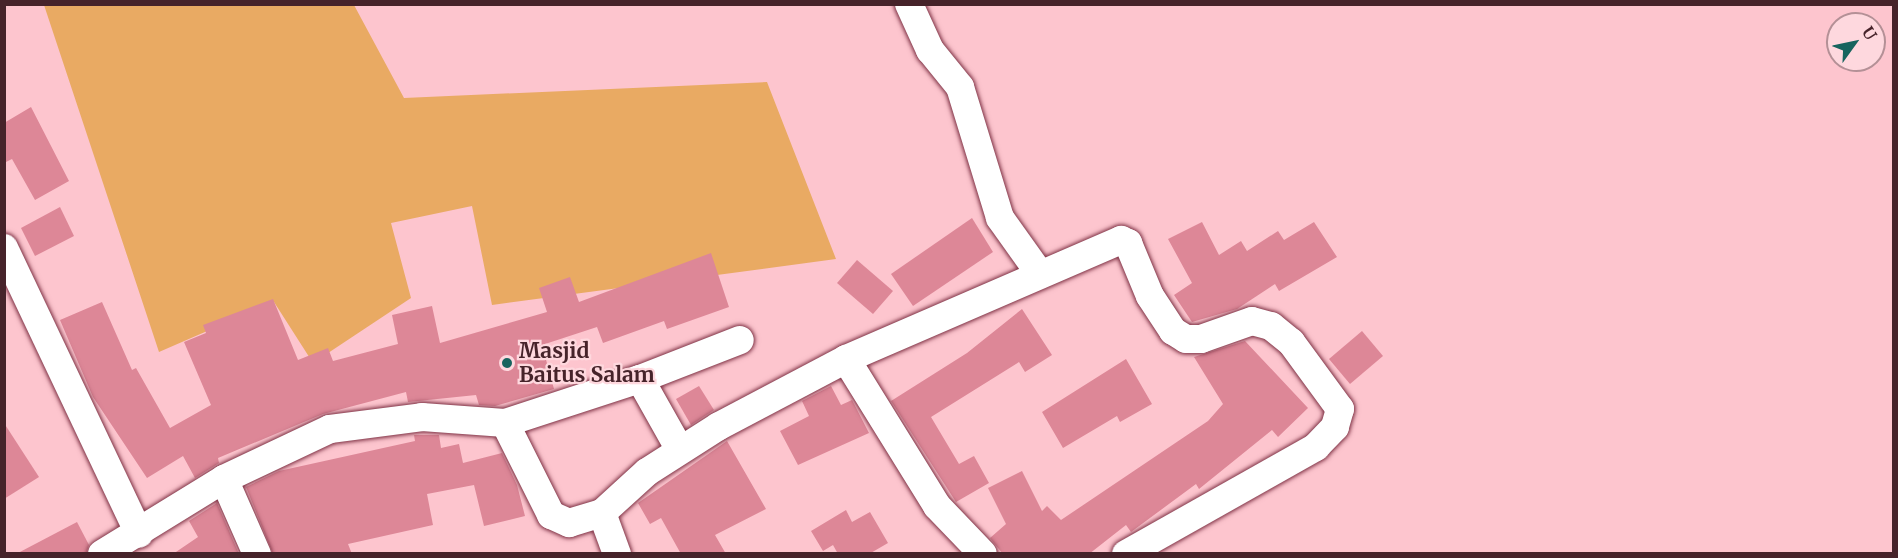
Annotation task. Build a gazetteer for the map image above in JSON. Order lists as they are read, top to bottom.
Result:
{
  "places": ["Masjid Baitus Salam"],
  "north": "top right"
}
